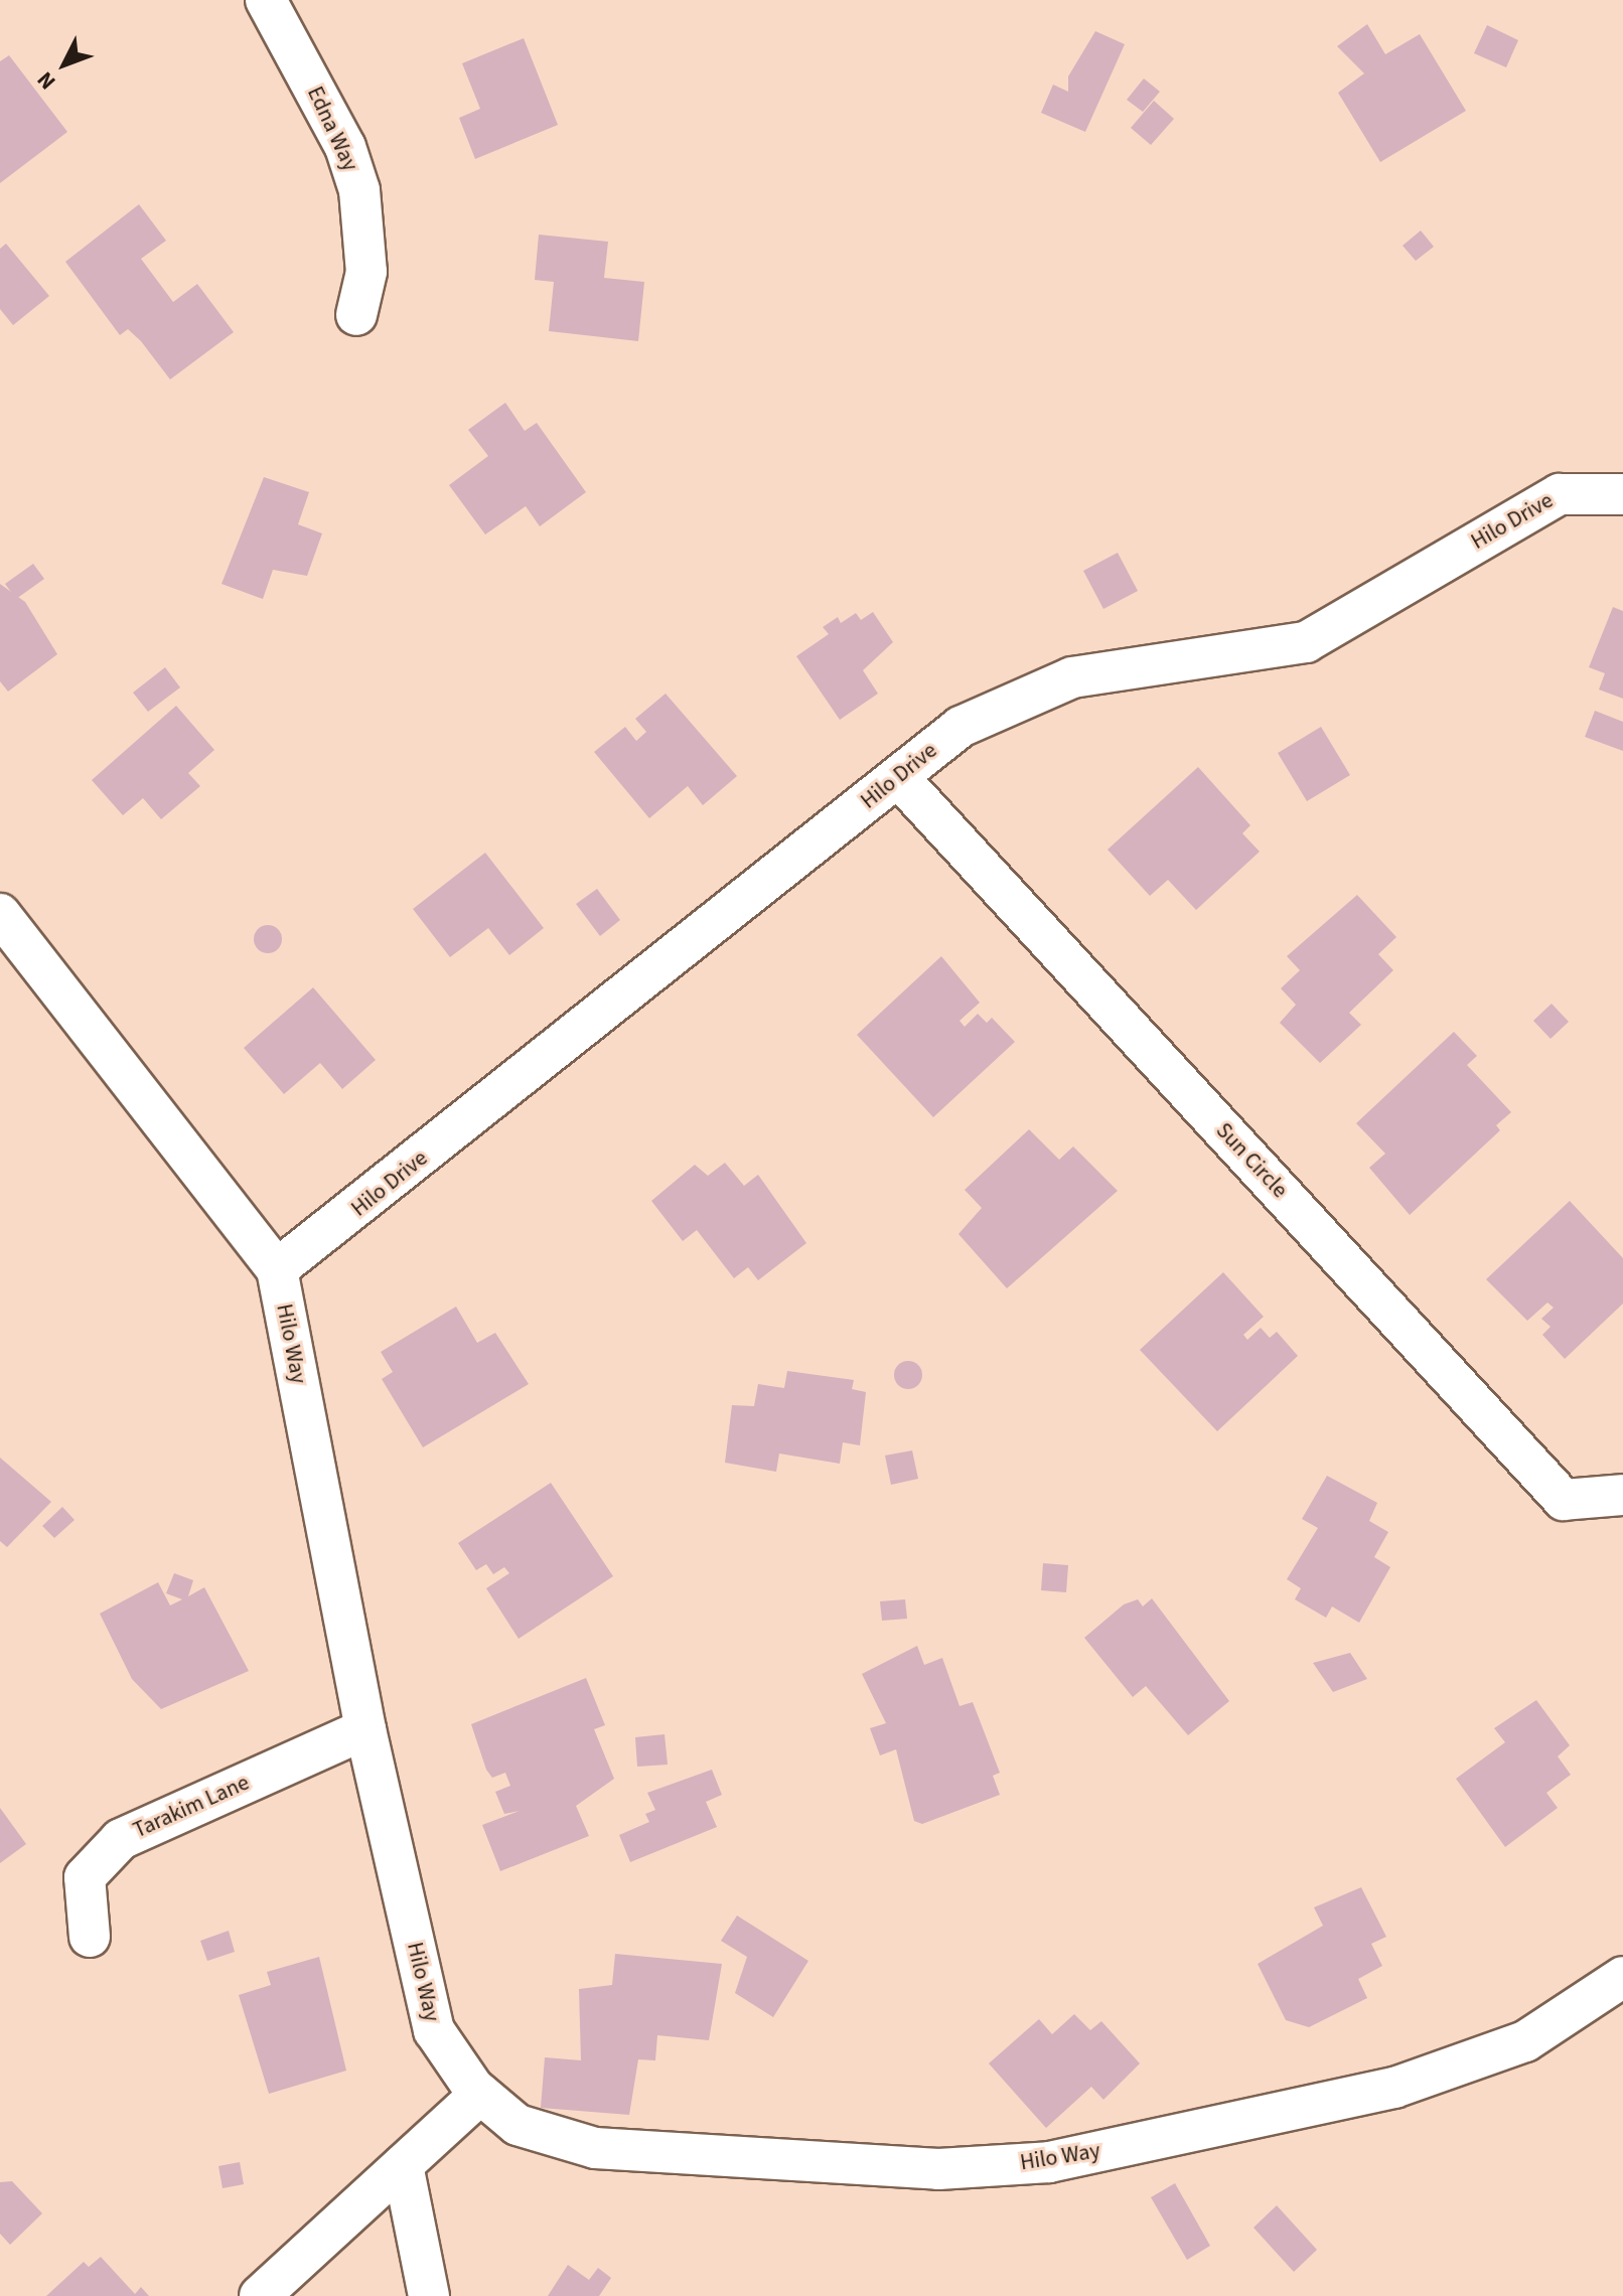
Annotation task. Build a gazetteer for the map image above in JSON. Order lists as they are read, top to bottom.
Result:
{
  "streets": {
    "street": [
      "Edna Way",
      "Hilo Drive",
      "Sun Circle",
      "Hilo Way",
      "Tarakim Lane"
    ]
  },
  "crossings": [
    ["Hilo Drive", "Sun Circle"],
    ["Hilo Drive", "Hilo Way"],
    ["Hilo Way", "Tarakim Lane"]
  ],
  "north": "bottom left"
}
